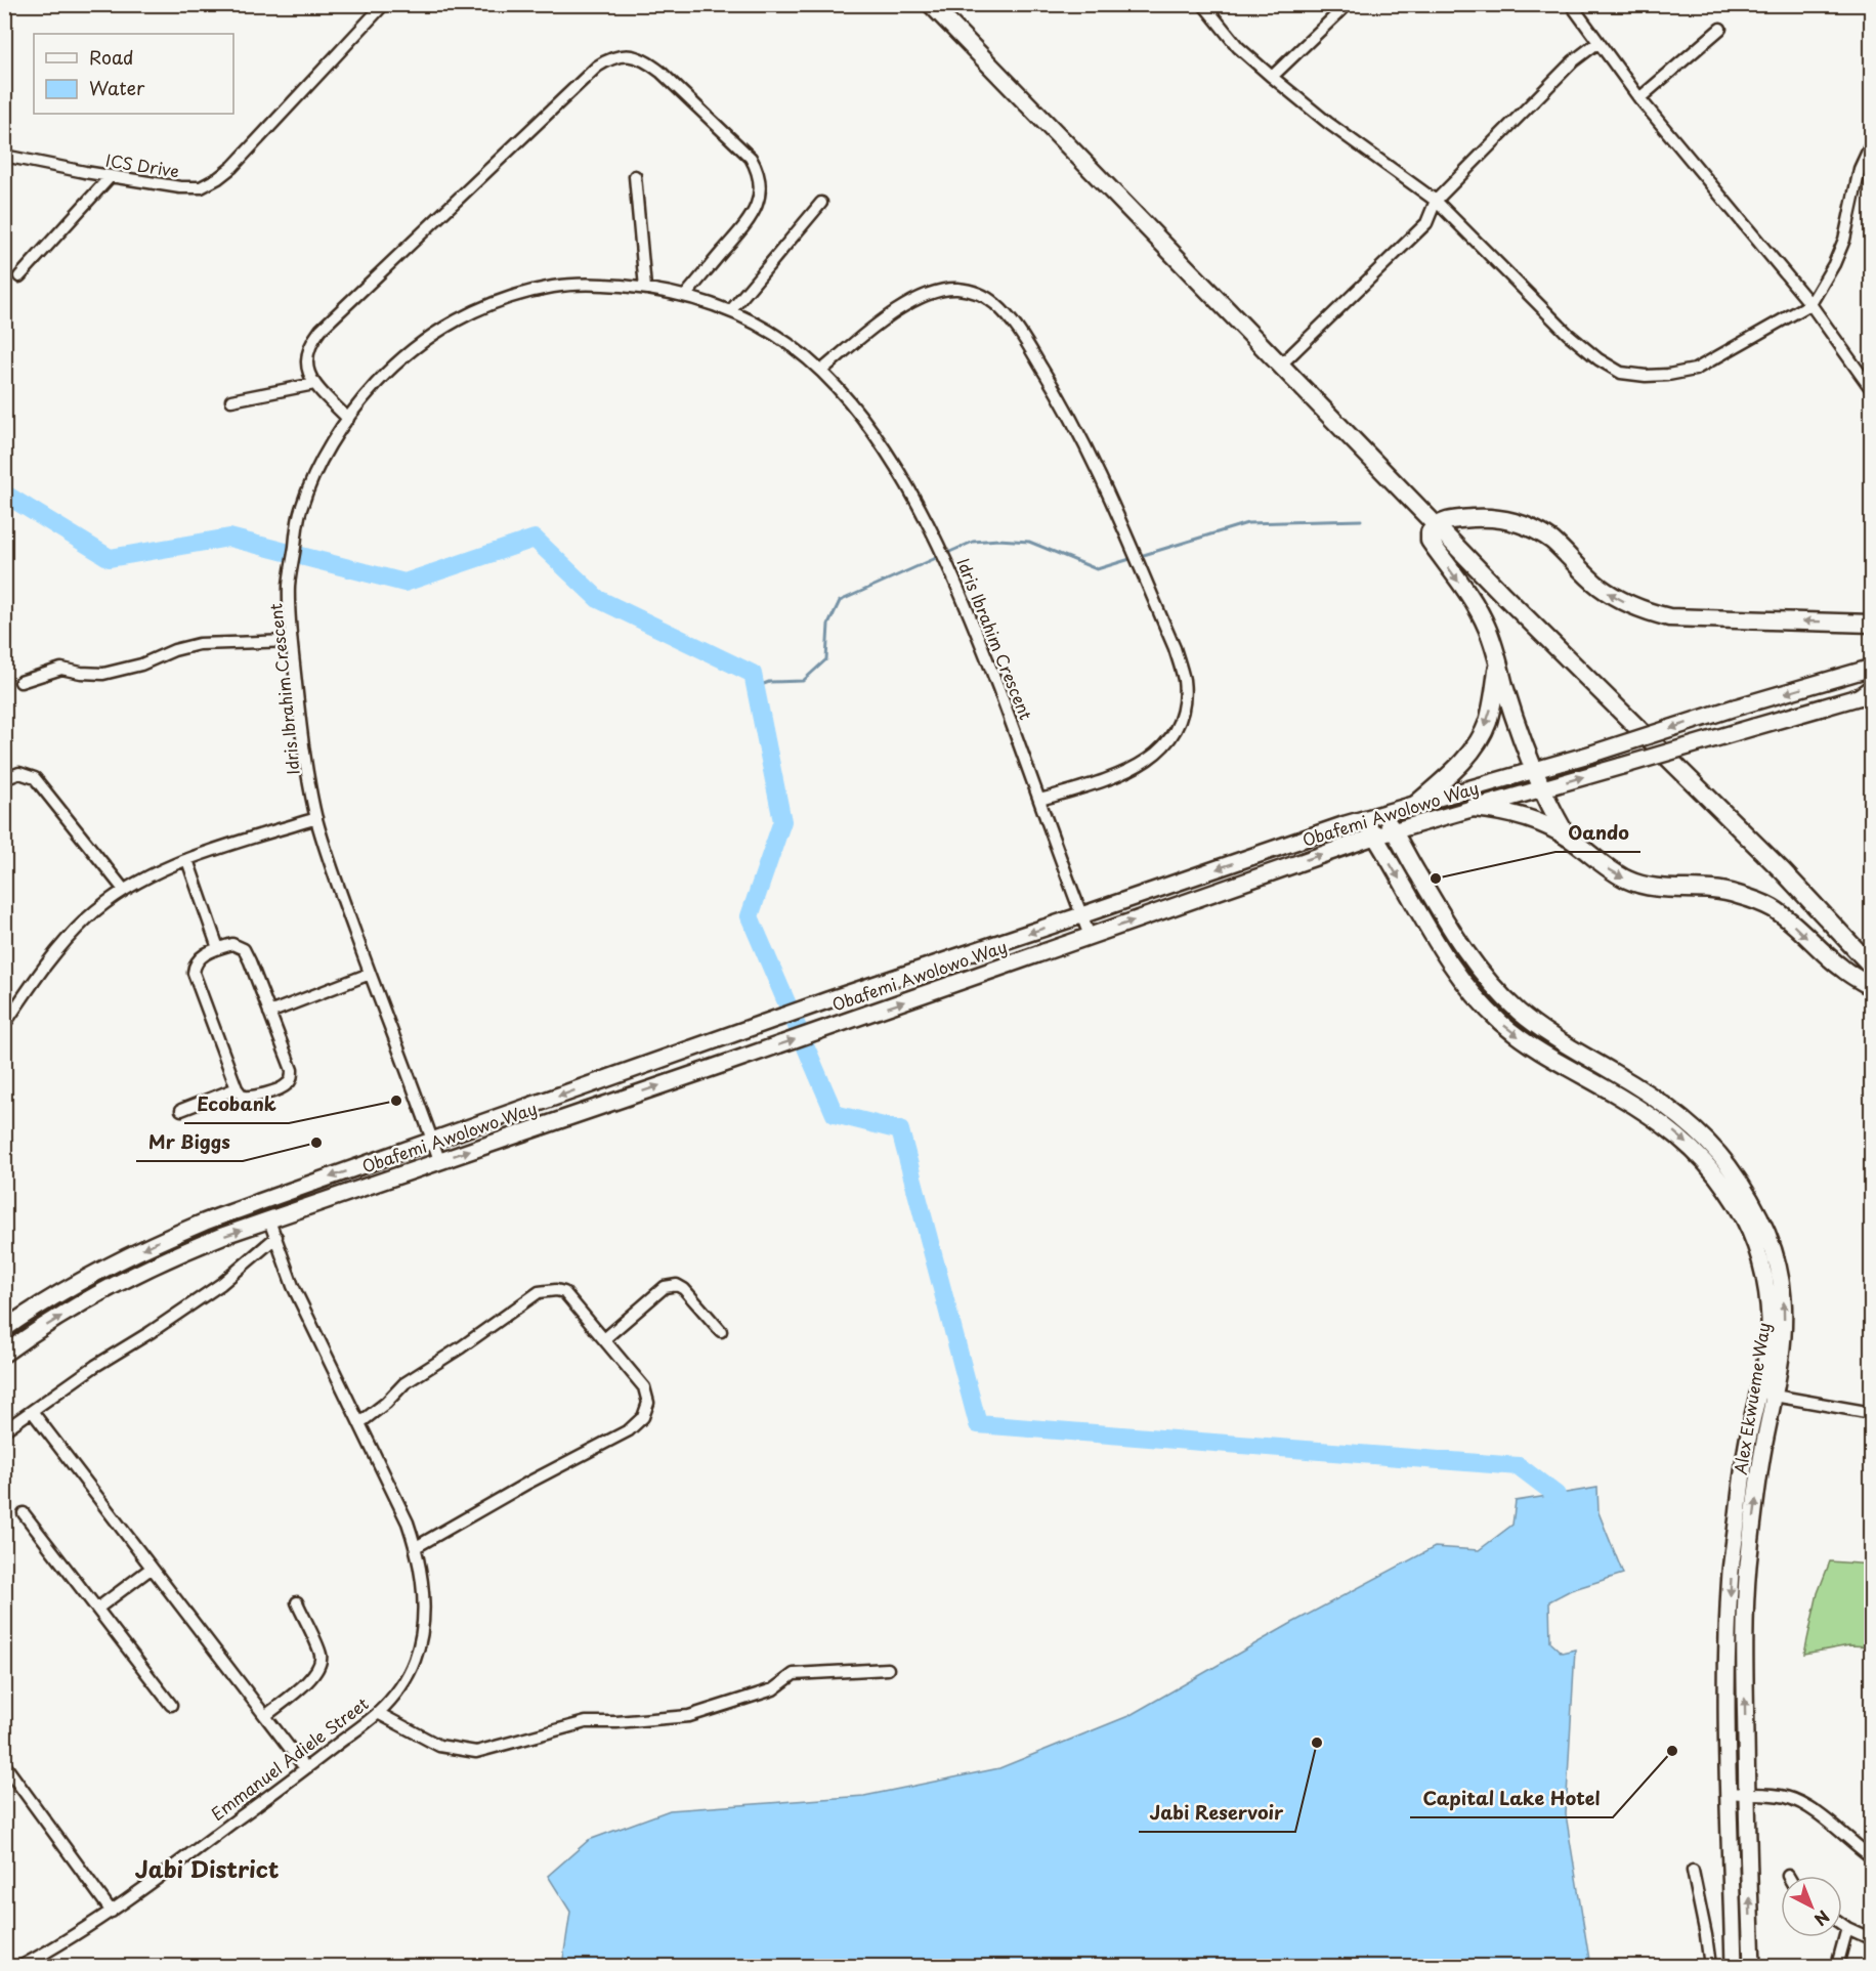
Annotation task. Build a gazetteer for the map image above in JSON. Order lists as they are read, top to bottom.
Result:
{
  "streets": {
    "main road": ["Obafemi Awolowo Way", "Alex Ekwueme Way"],
    "street": ["ICS Drive", "Idris Ibrahim Crescent", "Emmanuel Adiele Street"]
  },
  "crossings": [
    ["Idris Ibrahim Crescent", "Obafemi Awolowo Way"],
    ["Obafemi Awolowo Way", "Alex Ekwueme Way"],
    ["Obafemi Awolowo Way", "Emmanuel Adiele Street"]
  ],
  "districts": ["Jabi District"],
  "places": [
    "Oando",
    "Ecobank",
    "Mr Biggs",
    "Jabi Reservoir",
    "Capital Lake Hotel"
  ],
  "legend": ["Road", "Water"],
  "north": "bottom right"
}
